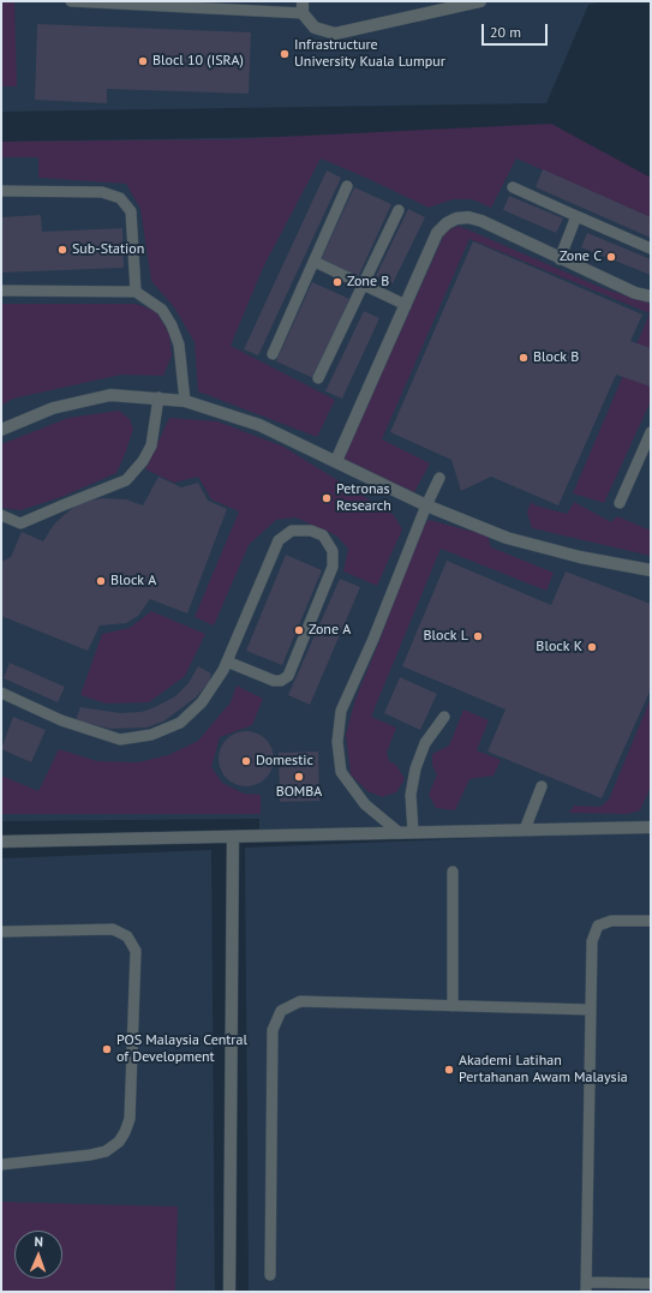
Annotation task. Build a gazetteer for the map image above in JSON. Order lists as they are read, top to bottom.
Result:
{
  "places": [
    "Infrastructure University Kuala Lumpur",
    "Blocl 10 (ISRA)",
    "Sub-Station",
    "Zone C",
    "Zone B",
    "Block B",
    "Petronas Research",
    "Block A",
    "Zone A",
    "Block L",
    "Block K",
    "Domestic",
    "BOMBA",
    "POS Malaysia Central of Development",
    "Akademi Latihan Pertahanan Awam Malaysia"
  ],
  "scale_bar": "20 m",
  "north": "top"
}
